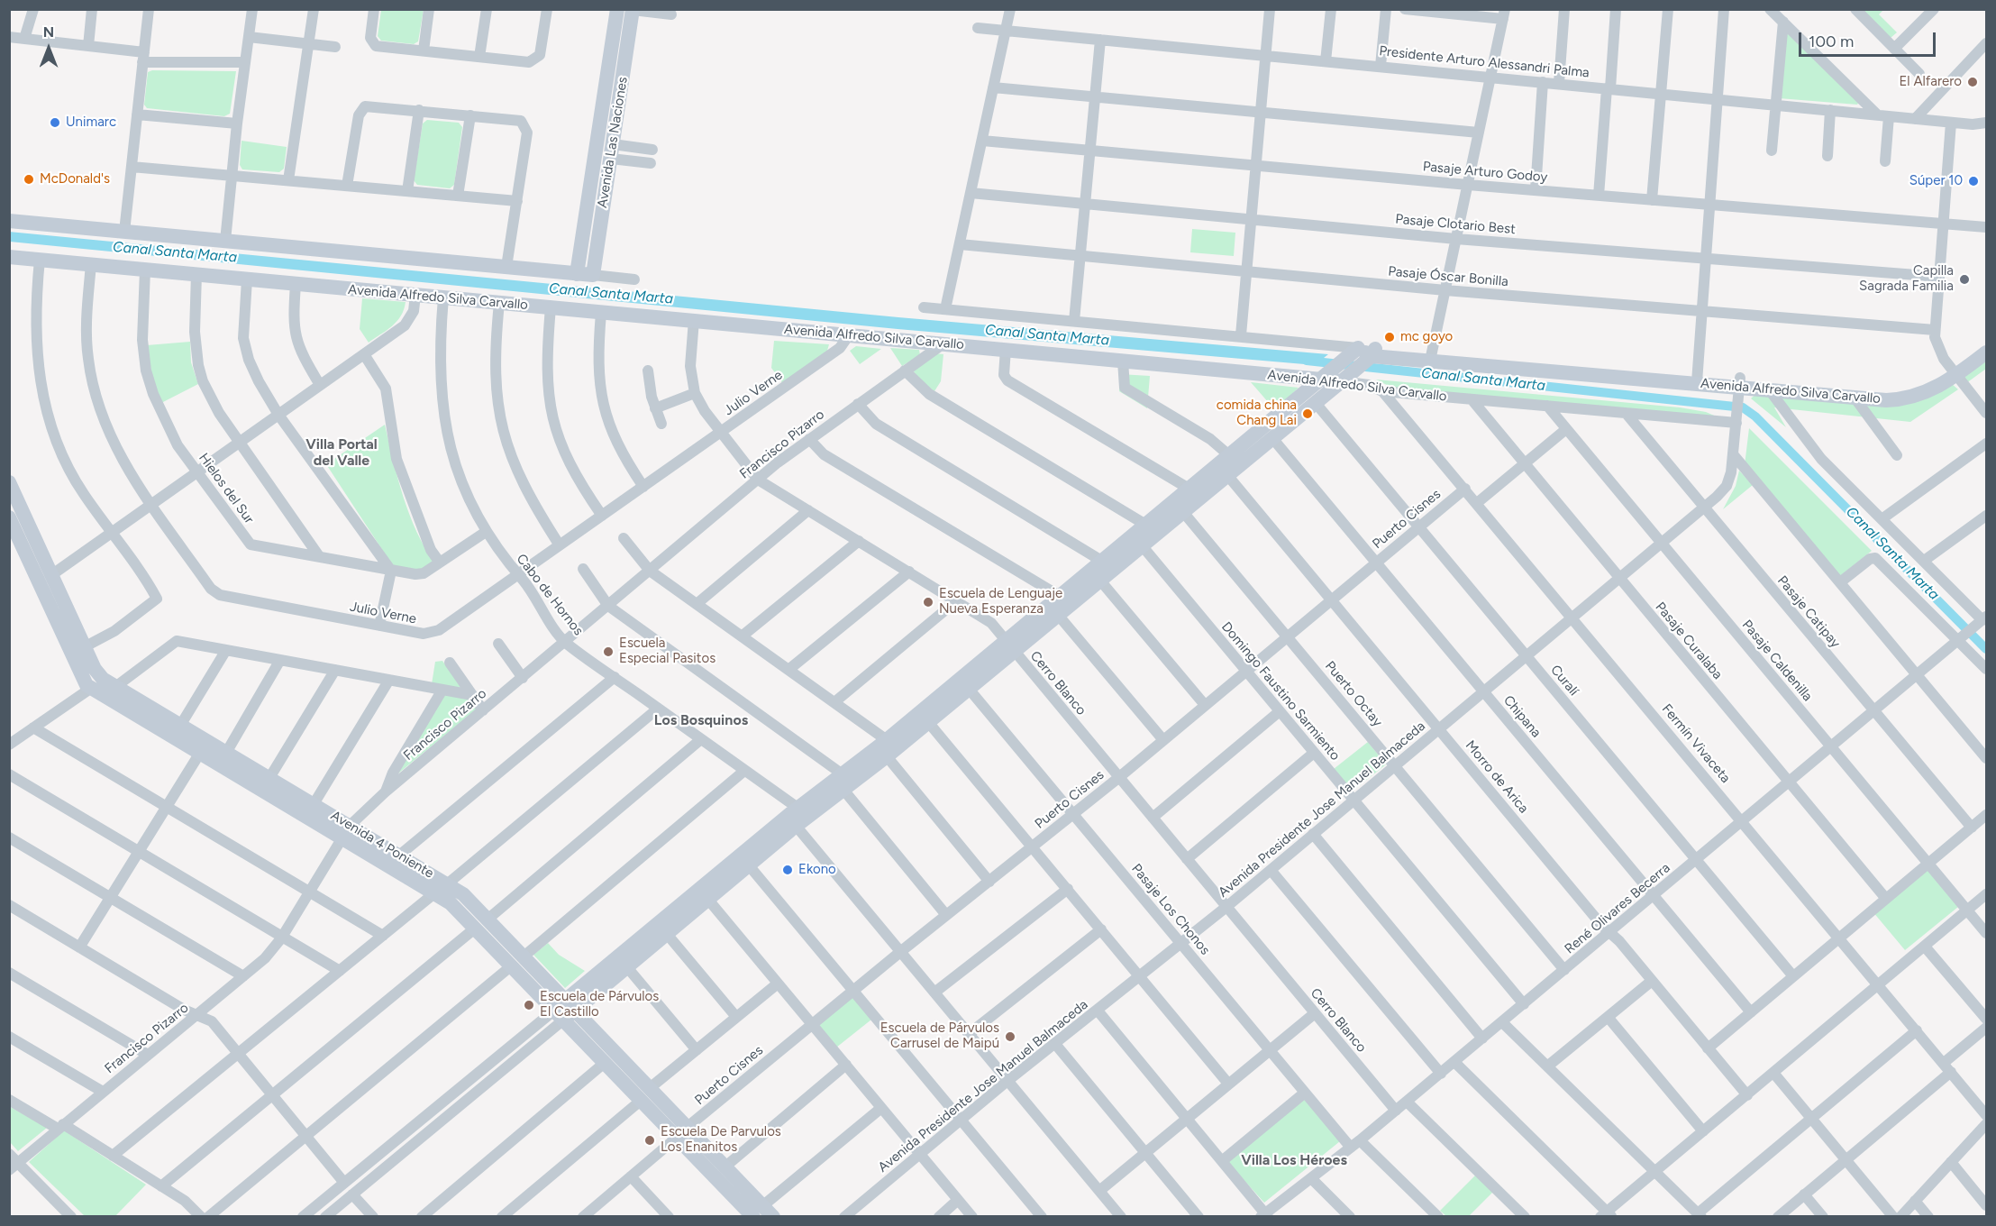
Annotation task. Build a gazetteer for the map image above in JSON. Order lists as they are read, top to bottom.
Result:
{
  "streets": {
    "street": [
      "Presidente Arturo Alessandri Palma",
      "Avenida Las Naciones",
      "Pasaje Arturo Godoy",
      "Pasaje Clotario Best",
      "Pasaje Óscar Bonilla",
      "Avenida Alfredo Silva Carvallo",
      "Julio Verne",
      "Francisco Pizarro",
      "Hielos del Sur",
      "Puerto Cisnes",
      "Cabo de Hornos",
      "Pasaje Catipay",
      "Pasaje Curalaba",
      "Pasaje Caldenilla",
      "Curalí",
      "Cerro Blanco",
      "Domingo Faustino Sarmiento",
      "Puerto Octay",
      "Chipana",
      "Fermín Vivaceta",
      "Morro de Arica",
      "Avenida Presidente Jose Manuel Balmaceda",
      "Avenida 4 Poniente",
      "René Olivares Becerra",
      "Pasaje Los Chonos"
    ]
  },
  "crossings": [
    ["Avenida Alfredo Silva Carvallo", "Julio Verne"],
    ["Avenida Alfredo Silva Carvallo", "Francisco Pizarro"],
    ["Avenida Alfredo Silva Carvallo", "Hielos del Sur"],
    ["Avenida Alfredo Silva Carvallo", "Cabo de Hornos"],
    ["Avenida Alfredo Silva Carvallo", "Pasaje Catipay"],
    ["Avenida Alfredo Silva Carvallo", "Pasaje Curalaba"],
    ["Avenida Alfredo Silva Carvallo", "Pasaje Caldenilla"],
    ["Avenida Alfredo Silva Carvallo", "Cerro Blanco"],
    ["Avenida Alfredo Silva Carvallo", "Fermín Vivaceta"],
    ["Avenida Alfredo Silva Carvallo", "Avenida Presidente Jose Manuel Balmaceda"],
    ["Julio Verne", "Cabo de Hornos"],
    ["Julio Verne", "Cerro Blanco"],
    ["Francisco Pizarro", "Cabo de Hornos"],
    ["Francisco Pizarro", "Cerro Blanco"],
    ["Francisco Pizarro", "Avenida 4 Poniente"],
    ["Hielos del Sur", "Cabo de Hornos"],
    ["Puerto Cisnes", "Curalí"],
    ["Puerto Cisnes", "Cerro Blanco"],
    ["Puerto Cisnes", "Domingo Faustino Sarmiento"],
    ["Puerto Cisnes", "Puerto Octay"],
    ["Puerto Cisnes", "Chipana"],
    ["Puerto Cisnes", "Fermín Vivaceta"],
    ["Puerto Cisnes", "Morro de Arica"],
    ["Puerto Cisnes", "Avenida 4 Poniente"],
    ["Puerto Cisnes", "Pasaje Los Chonos"],
    ["Pasaje Catipay", "Avenida Presidente Jose Manuel Balmaceda"],
    ["Pasaje Catipay", "René Olivares Becerra"],
    ["Pasaje Curalaba", "Avenida Presidente Jose Manuel Balmaceda"],
    ["Pasaje Curalaba", "René Olivares Becerra"],
    ["Pasaje Caldenilla", "Avenida Presidente Jose Manuel Balmaceda"],
    ["Pasaje Caldenilla", "René Olivares Becerra"],
    ["Curalí", "Avenida Presidente Jose Manuel Balmaceda"],
    ["Curalí", "René Olivares Becerra"],
    ["Cerro Blanco", "Avenida Presidente Jose Manuel Balmaceda"],
    ["Cerro Blanco", "René Olivares Becerra"],
    ["Domingo Faustino Sarmiento", "Avenida Presidente Jose Manuel Balmaceda"],
    ["Domingo Faustino Sarmiento", "René Olivares Becerra"],
    ["Puerto Octay", "Avenida Presidente Jose Manuel Balmaceda"],
    ["Puerto Octay", "René Olivares Becerra"],
    ["Chipana", "Avenida Presidente Jose Manuel Balmaceda"],
    ["Chipana", "René Olivares Becerra"],
    ["Fermín Vivaceta", "Avenida Presidente Jose Manuel Balmaceda"],
    ["Fermín Vivaceta", "René Olivares Becerra"],
    ["Morro de Arica", "Avenida Presidente Jose Manuel Balmaceda"],
    ["Morro de Arica", "René Olivares Becerra"],
    ["Avenida Presidente Jose Manuel Balmaceda", "Pasaje Los Chonos"],
    ["René Olivares Becerra", "Pasaje Los Chonos"]
  ],
  "districts": ["Villa Portal del Valle", "Los Bosquinos", "Villa Los Héroes"],
  "water": ["Canal Santa Marta"],
  "places": [
    "El Alfarero",
    "Unimarc",
    "McDonald's",
    "Súper 10",
    "Capilla Sagrada Familia",
    "mc goyo",
    "comida china Chang Lai",
    "Escuela de Lenguaje Nueva Esperanza",
    "Escuela Especial Pasitos",
    "Ekono",
    "Escuela de Párvulos El Castillo",
    "Escuela de Párvulos Carrusel de Maipú",
    "Escuela De Parvulos Los Enanitos"
  ],
  "scale_bar": "100 m",
  "north": "top"
}
